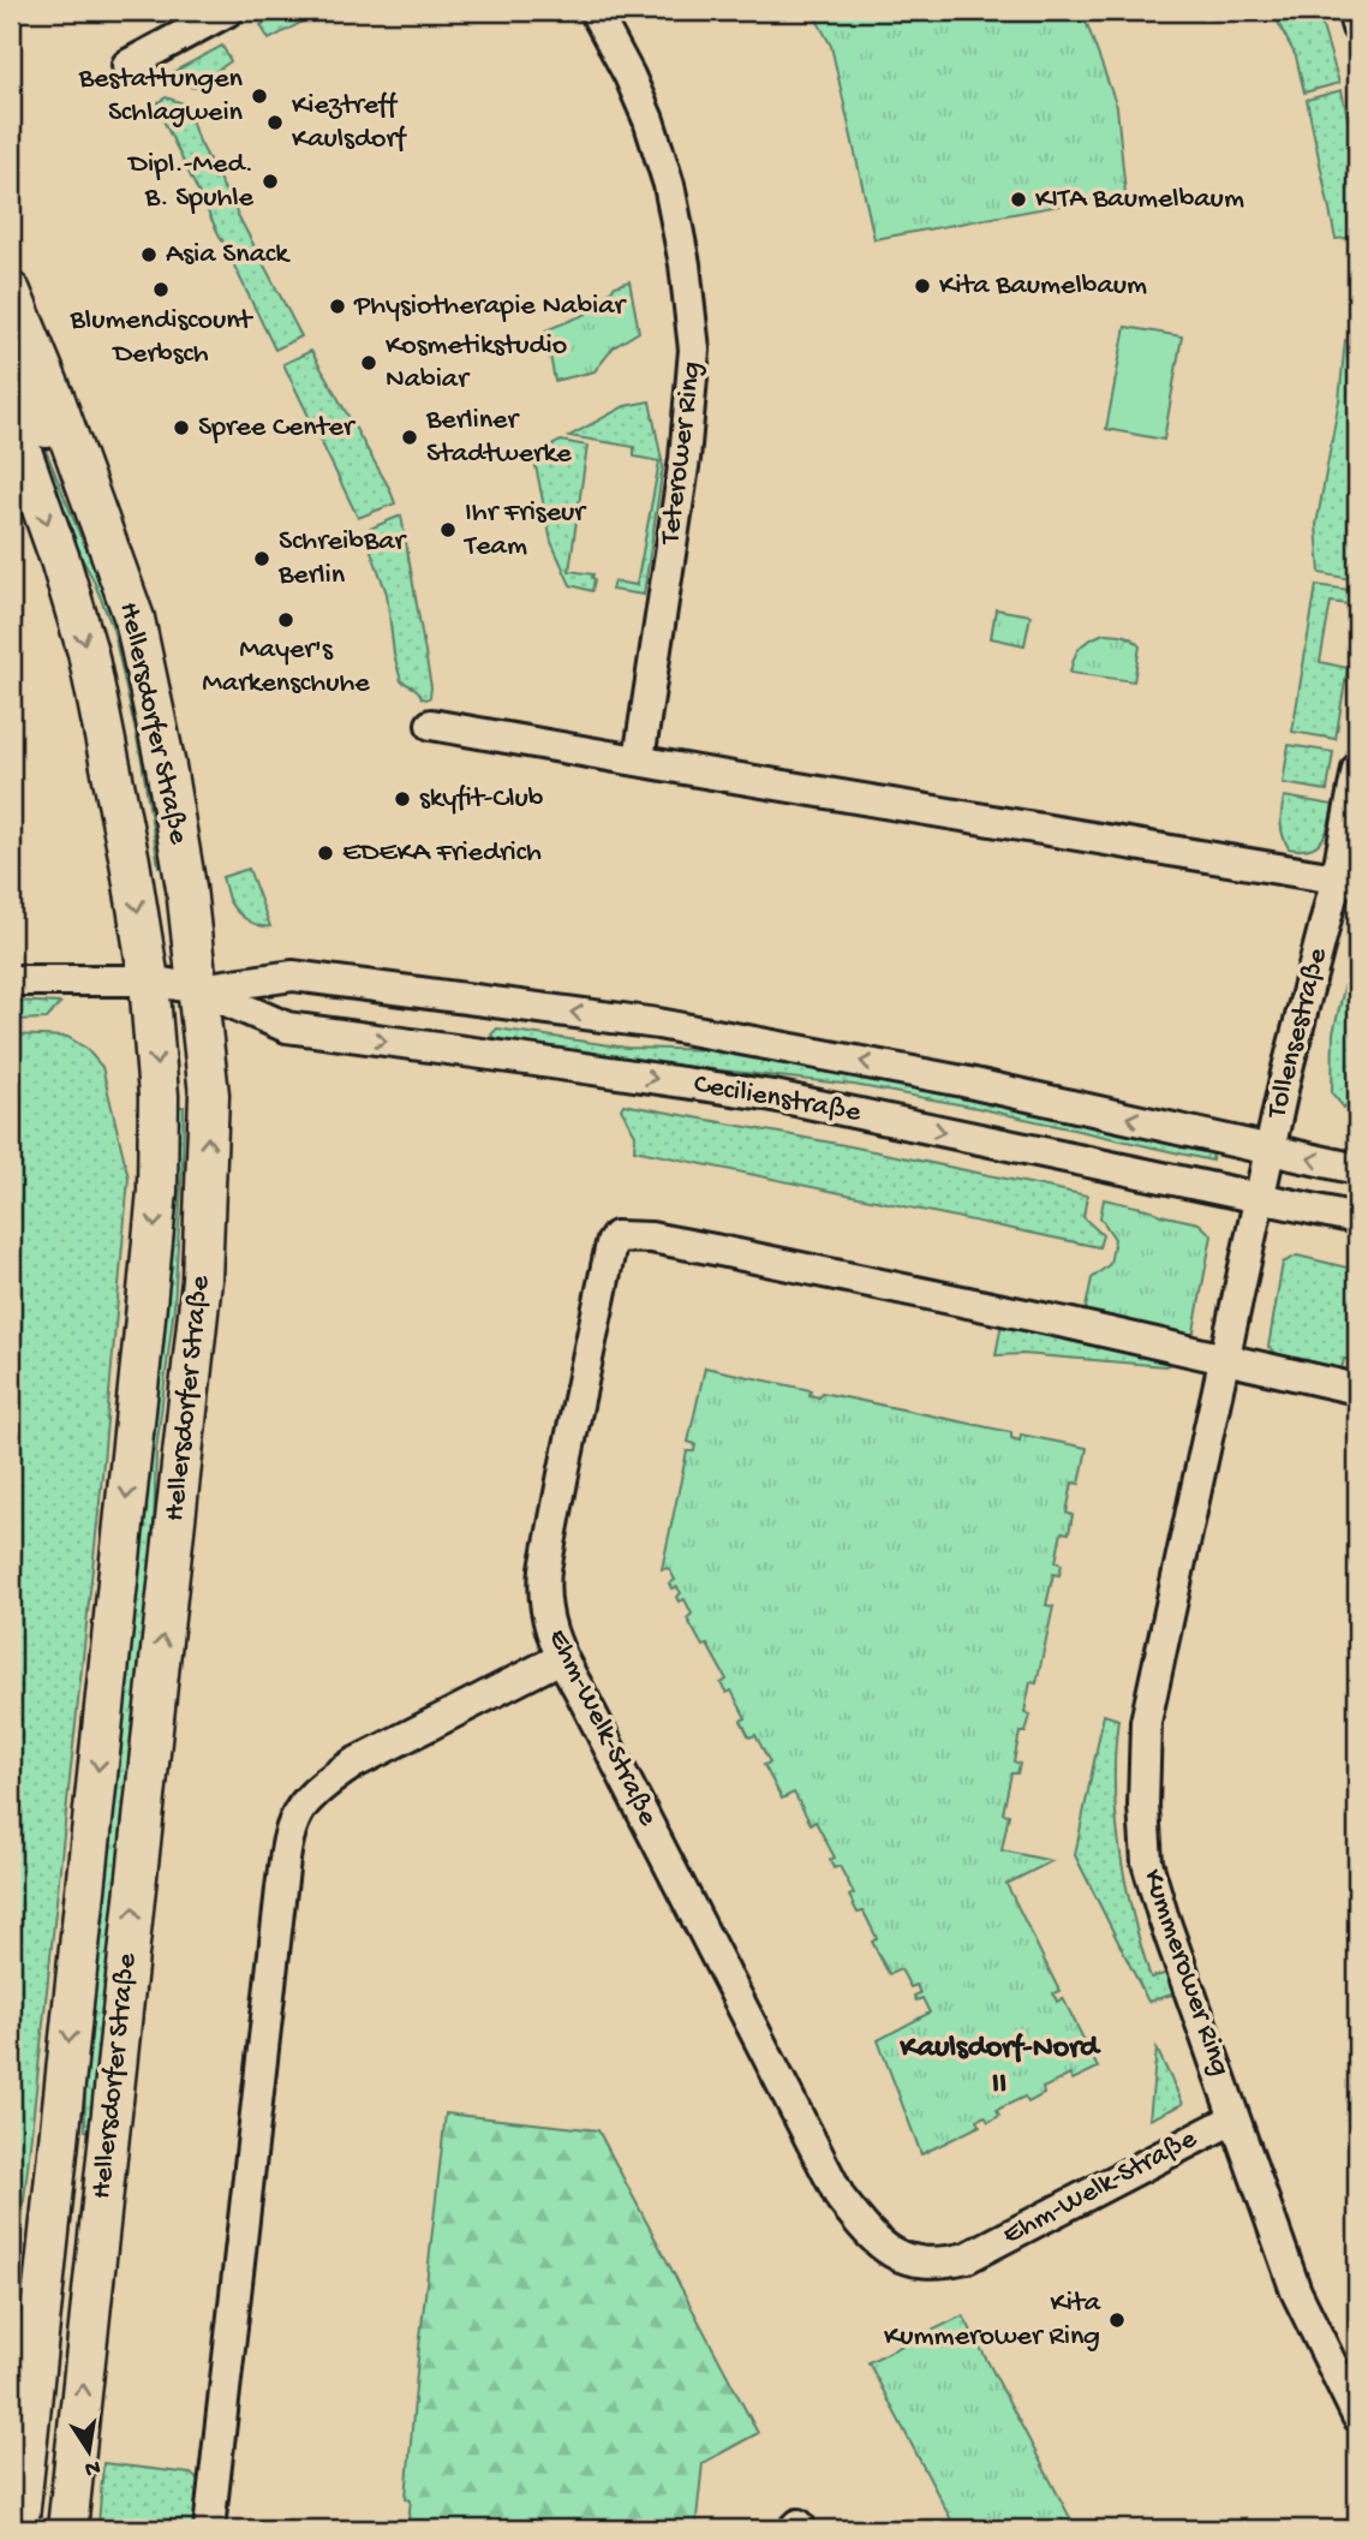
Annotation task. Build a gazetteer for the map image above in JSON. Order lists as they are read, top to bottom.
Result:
{
  "streets": {
    "main road": ["Hellersdorfer Straße"],
    "street": [
      "Teterower Ring",
      "Tollensestraße",
      "Cecilienstraße",
      "Ehm-Welk-Straße",
      "Kummerower Ring"
    ]
  },
  "crossings": [
    ["Hellersdorfer Straße", "Cecilienstraße"],
    ["Tollensestraße", "Cecilienstraße"],
    ["Tollensestraße", "Kummerower Ring"],
    ["Cecilienstraße", "Kummerower Ring"],
    ["Ehm-Welk-Straße", "Kummerower Ring"]
  ],
  "districts": ["Kaulsdorf-Nord II"],
  "places": [
    "Bestattungen Schlagwein",
    "Kieztreff Kaulsdorf",
    "Dipl.-Med. B. Spuhle",
    "KITA Baumelbaum",
    "Asia Snack",
    "Kita Baumelbaum",
    "Blumendiscount Derbsch",
    "Physiotherapie Nabiar",
    "Kosmetikstudio Nabiar",
    "Spree Center",
    "Berliner Stadtwerke",
    "Ihr Friseur Team",
    "SchreibBar Berlin",
    "Mayer's Markenschuhe",
    "skyfit-Club",
    "EDEKA Friedrich",
    "Kita Kummerower Ring"
  ],
  "north": "bottom"
}
